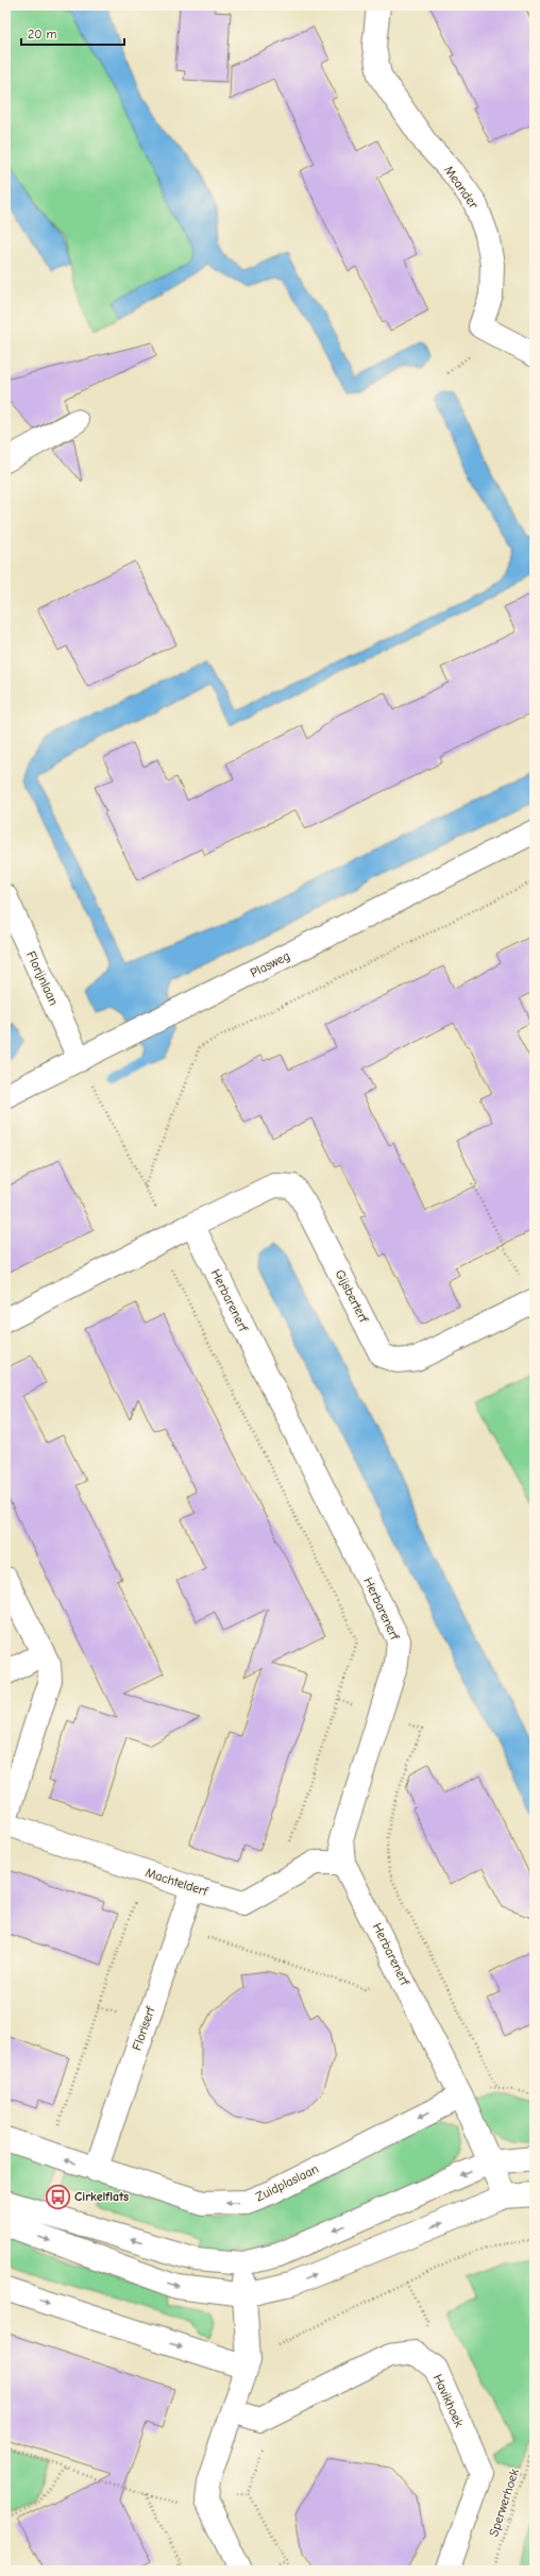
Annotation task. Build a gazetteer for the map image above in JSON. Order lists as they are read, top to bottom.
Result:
{
  "streets": {
    "street": [
      "Meander",
      "Plasweg",
      "Florijnlaan",
      "Gijsberterf",
      "Herbarenerf",
      "Machtelderf",
      "Floriserf",
      "Zuidplaslaan",
      "Havikhoek"
    ],
    "path": ["Sperwerhoek"]
  },
  "crossings": [
    ["Plasweg", "Florijnlaan"],
    ["Gijsberterf", "Herbarenerf"],
    ["Herbarenerf", "Machtelderf"],
    ["Herbarenerf", "Zuidplaslaan"],
    ["Machtelderf", "Floriserf"],
    ["Floriserf", "Zuidplaslaan"]
  ],
  "places": {
    "bus stop": ["Cirkelflats"]
  },
  "scale_bar": "20 m"
}
